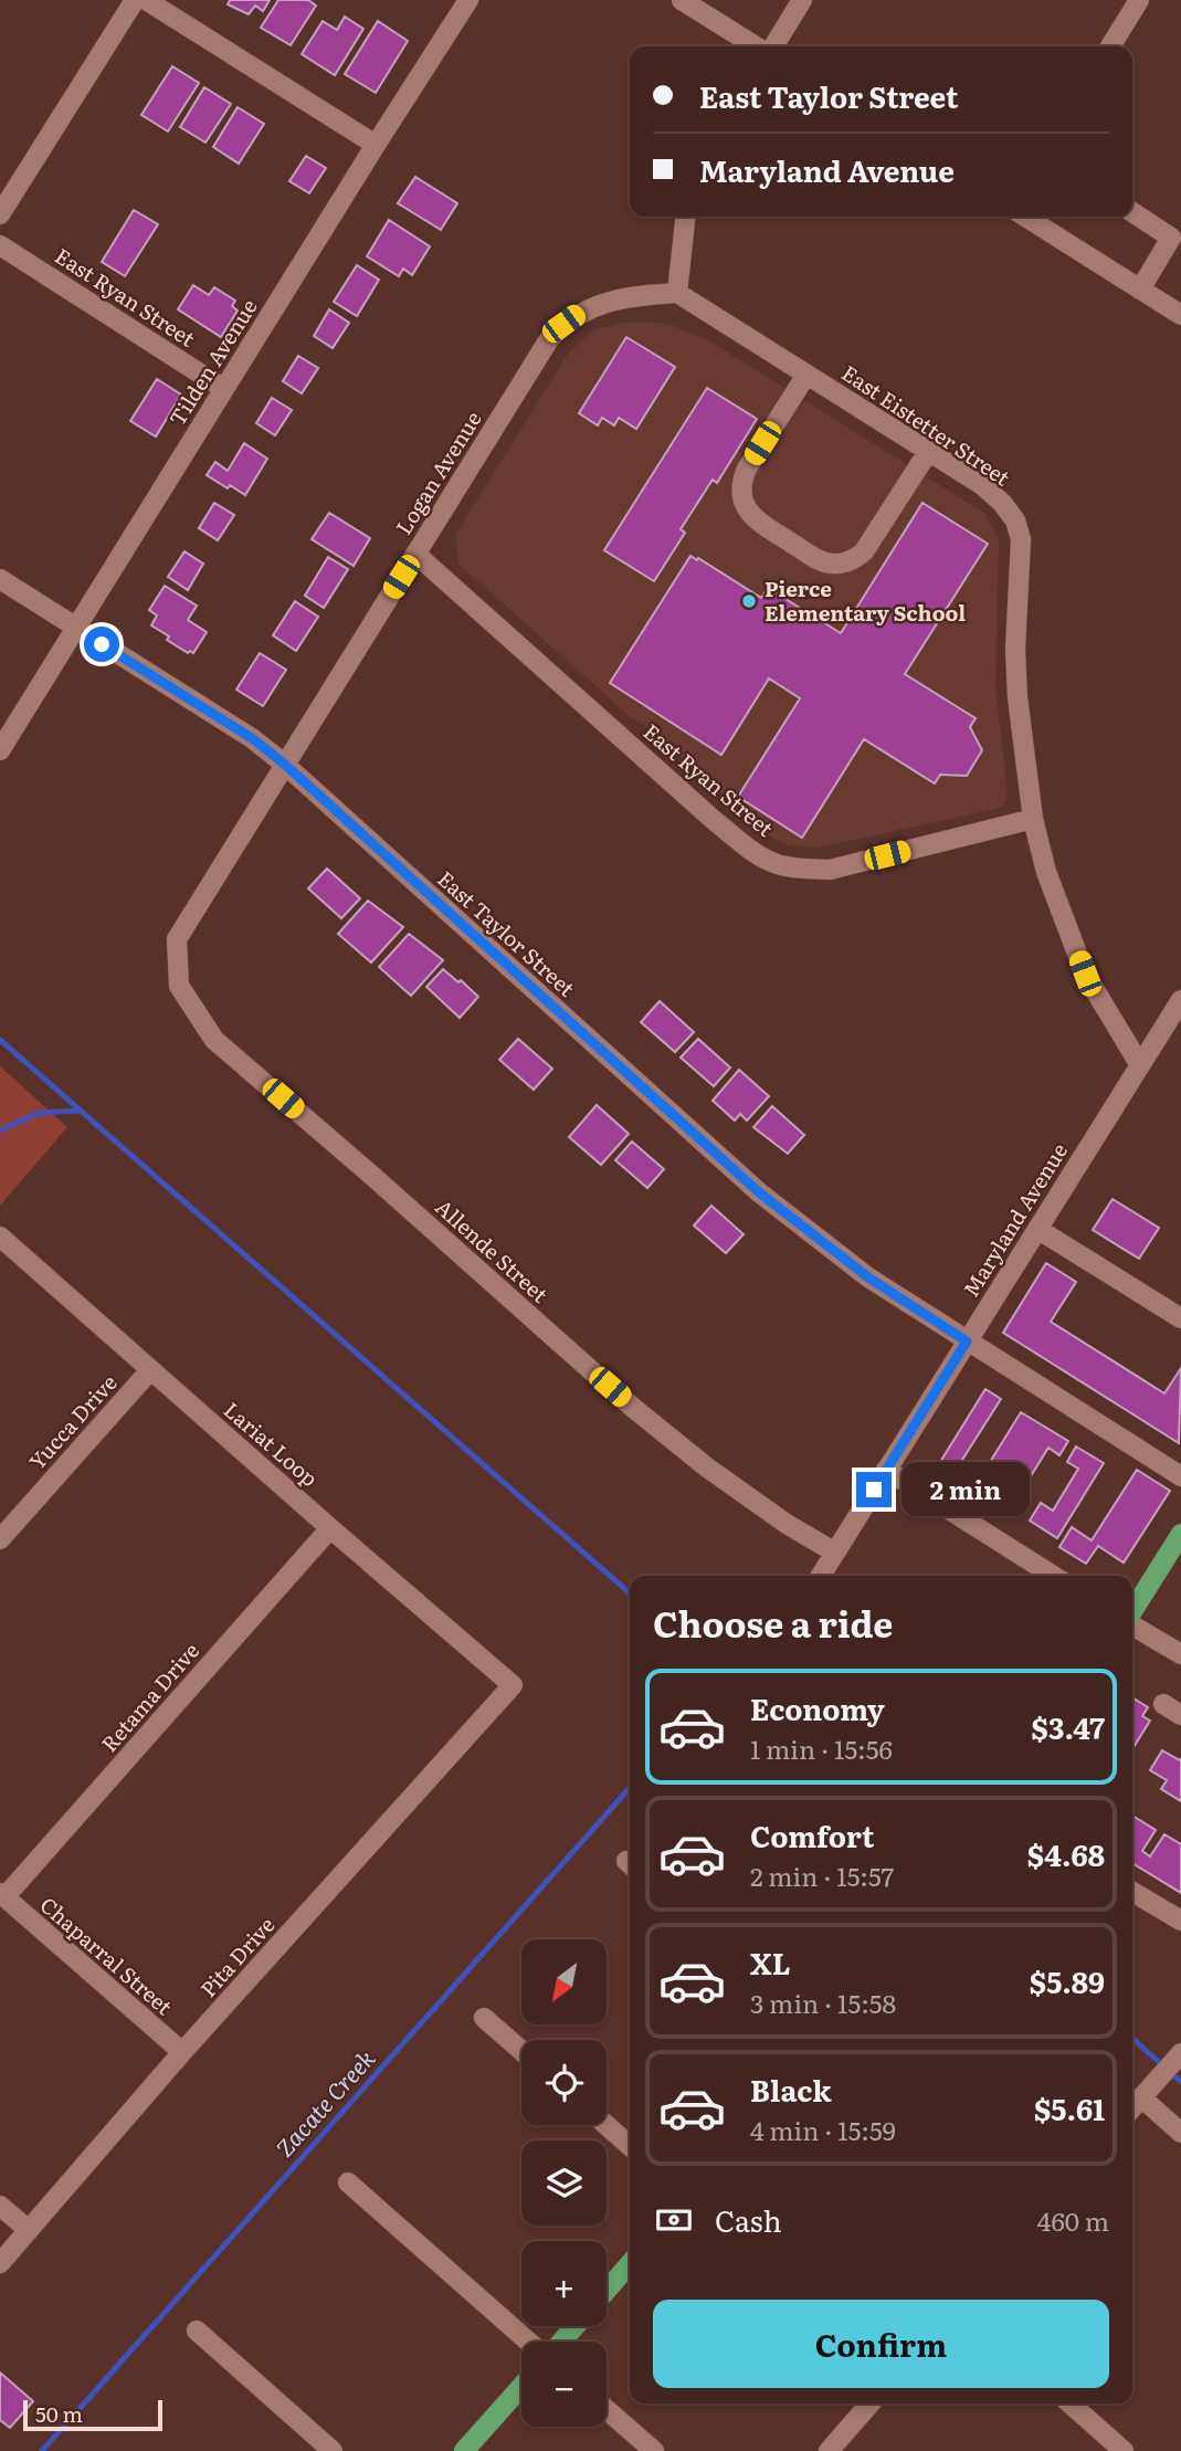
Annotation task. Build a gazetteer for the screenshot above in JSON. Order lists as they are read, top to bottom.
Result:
{
  "streets": {
    "street": [
      "East Ryan Street",
      "Tilden Avenue",
      "East Eistetter Street",
      "Logan Avenue",
      "East Taylor Street",
      "Maryland Avenue",
      "Allende Street",
      "Yucca Drive",
      "Lariat Loop",
      "Retama Drive",
      "Chaparral Street",
      "Pita Drive"
    ]
  },
  "crossings": [
    ["East Ryan Street", "Tilden Avenue"],
    ["East Ryan Street", "East Eistetter Street"],
    ["East Ryan Street", "Logan Avenue"],
    ["Tilden Avenue", "East Taylor Street"],
    ["East Eistetter Street", "Logan Avenue"],
    ["East Eistetter Street", "Maryland Avenue"],
    ["Logan Avenue", "East Taylor Street"],
    ["Logan Avenue", "Allende Street"],
    ["East Taylor Street", "Maryland Avenue"],
    ["Maryland Avenue", "Allende Street"],
    ["Yucca Drive", "Lariat Loop"],
    ["Lariat Loop", "Retama Drive"],
    ["Lariat Loop", "Pita Drive"],
    ["Retama Drive", "Chaparral Street"],
    ["Chaparral Street", "Pita Drive"]
  ],
  "water": ["Zacate Creek"],
  "places": ["Pierce Elementary School"],
  "scale_bar": "50 m",
  "north": "bottom left",
  "page": {
    "banner": ["East Taylor Street", "Maryland Avenue"],
    "bubble": "2 min",
    "heading": "Choose a ride",
    "list": [
      {
        "name": "Economy",
        "note": "1 min · 15:56",
        "value": "$3.47"
      },
      {
        "name": "Comfort",
        "note": "2 min · 15:57",
        "value": "$4.68"
      },
      {
        "name": "XL",
        "note": "3 min · 15:58",
        "value": "$5.89"
      },
      {
        "name": "Black",
        "note": "4 min · 15:59",
        "value": "$5.61"
      }
    ],
    "map_buttons": ["+", "−"],
    "pay": ["Cash", "460 m"],
    "buttons": "Confirm",
    "scale": "50 m"
  }
}
